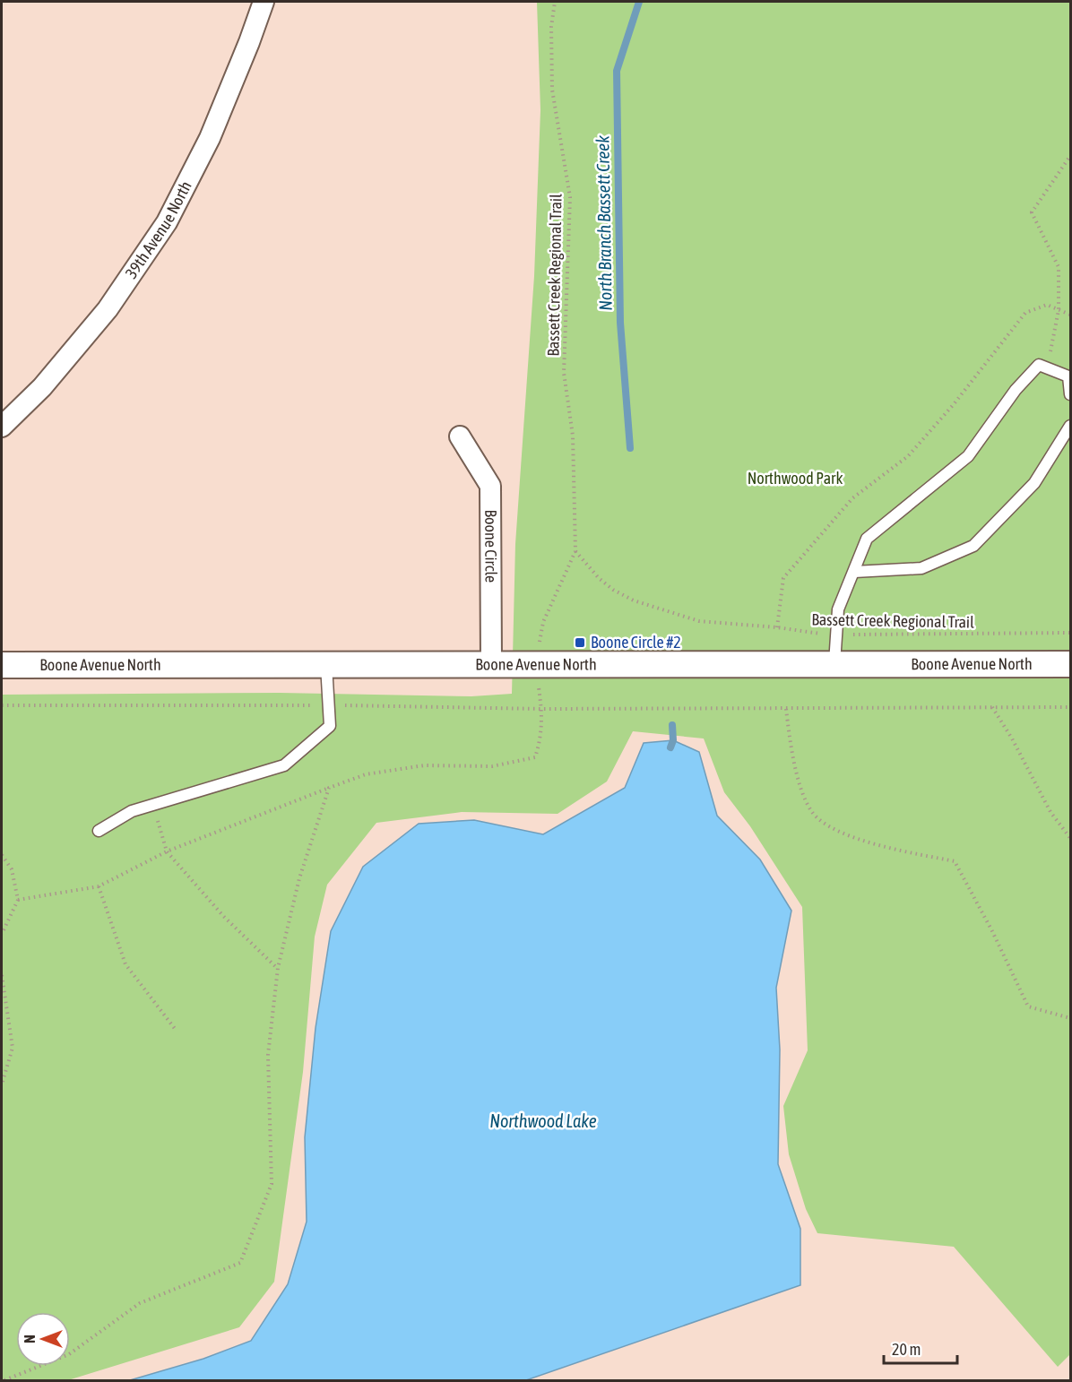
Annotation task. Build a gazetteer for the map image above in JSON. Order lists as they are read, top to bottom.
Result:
{
  "streets": {
    "street": ["39th Avenue North", "Boone Circle", "Boone Avenue North"],
    "path": ["Bassett Creek Regional Trail"]
  },
  "crossings": [
    ["Bassett Creek Regional Trail", "Boone Avenue North"],
    ["Boone Circle", "Boone Avenue North"]
  ],
  "water": ["North Branch Bassett Creek", "Northwood Lake"],
  "parks": ["Northwood Park"],
  "places": {
    "transit": ["Boone Circle #2"]
  },
  "scale_bar": "20 m",
  "north": "left"
}
